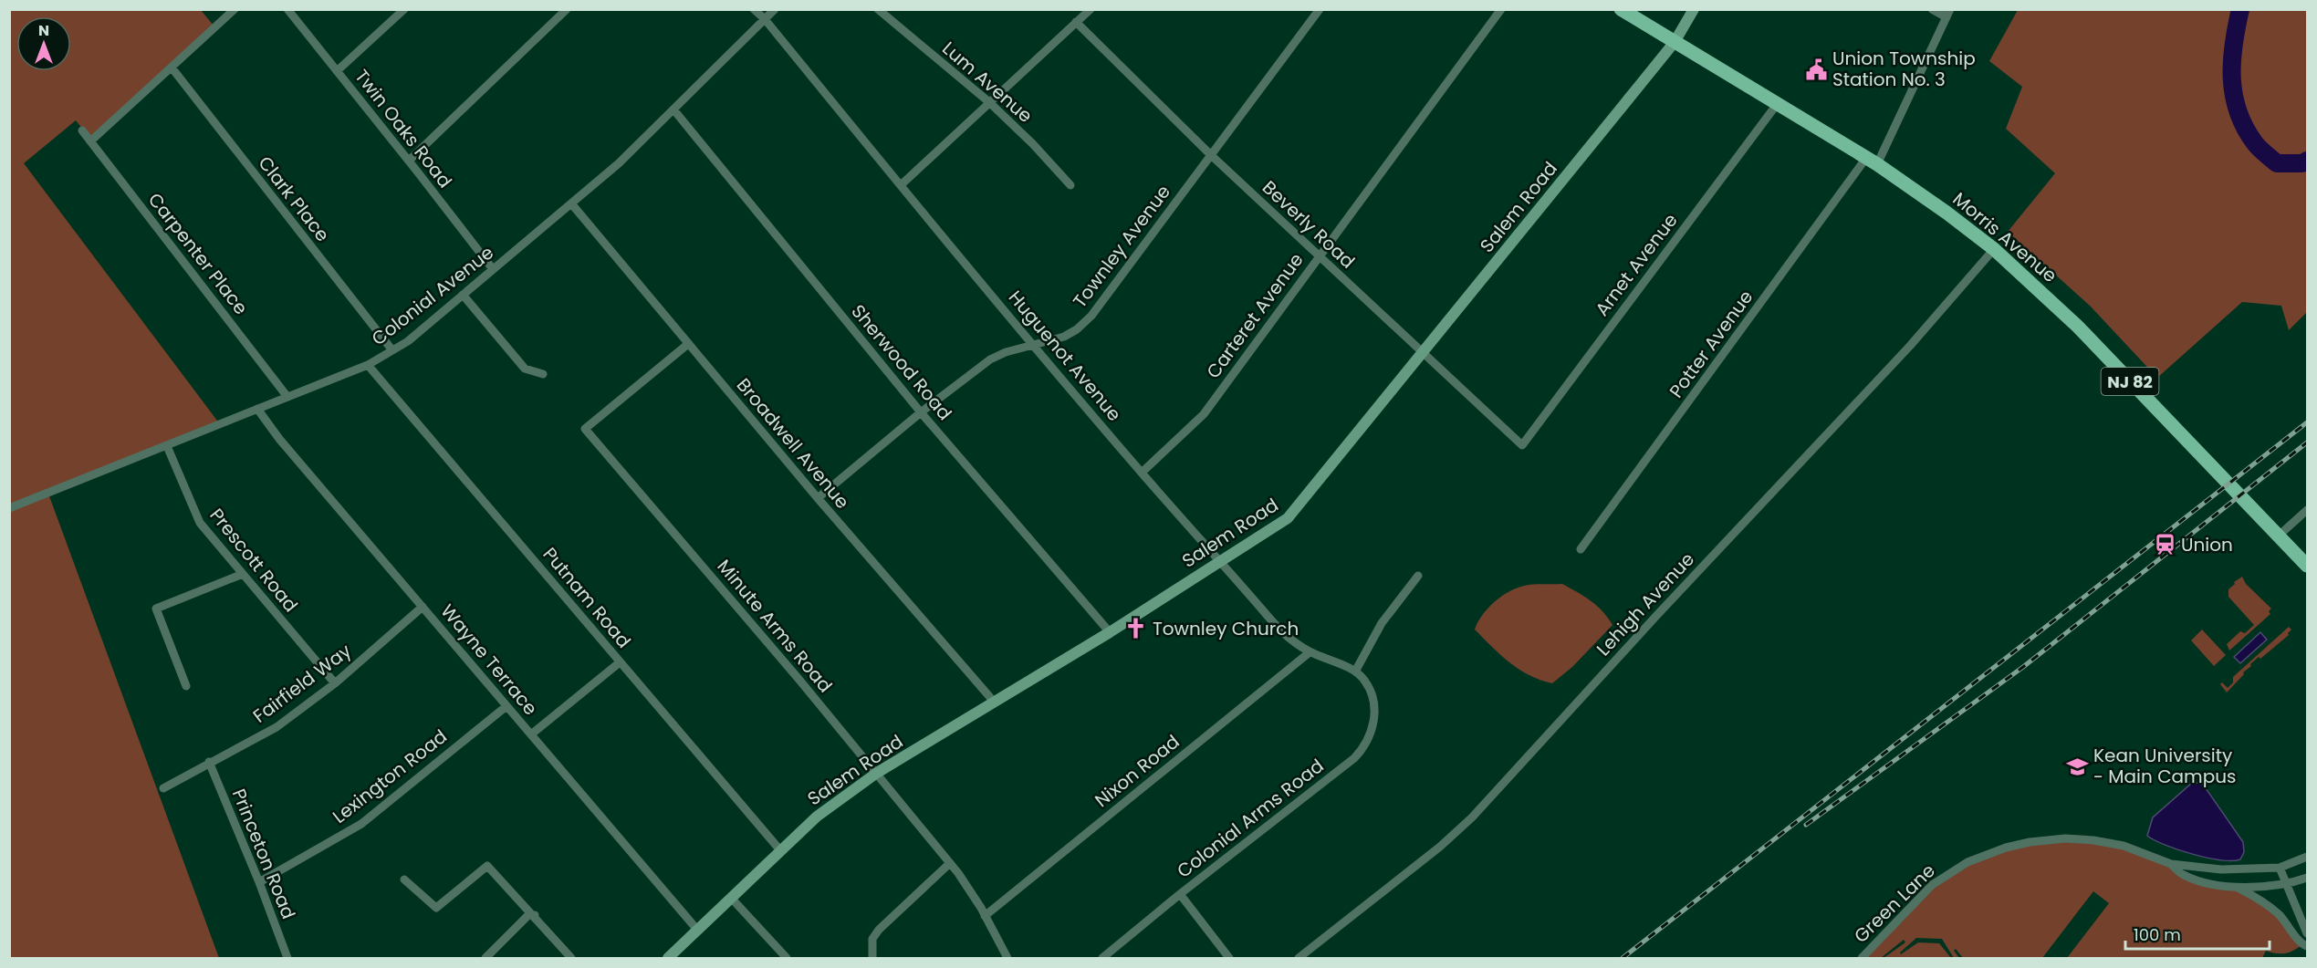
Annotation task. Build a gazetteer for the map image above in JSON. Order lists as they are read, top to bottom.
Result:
{
  "streets": {
    "main road": ["Morris Avenue", "NJ 82"],
    "street": [
      "Lum Avenue",
      "Twin Oaks Road",
      "Clark Place",
      "Salem Road",
      "Beverly Road",
      "Townley Avenue",
      "Carpenter Place",
      "Arnet Avenue",
      "Colonial Avenue",
      "Carteret Avenue",
      "Potter Avenue",
      "Huguenot Avenue",
      "Sherwood Road",
      "Broadwell Avenue",
      "Prescott Road",
      "Putnam Road",
      "Lehigh Avenue",
      "Minute Arms Road",
      "Wayne Terrace",
      "Fairfield Way",
      "Nixon Road",
      "Lexington Road",
      "Colonial Arms Road",
      "Princeton Road",
      "Green Lane"
    ]
  },
  "crossings": [
    ["Twin Oaks Road", "Colonial Avenue"],
    ["Clark Place", "Colonial Avenue"],
    ["Salem Road", "Beverly Road"],
    ["Salem Road", "Morris Avenue"],
    ["Salem Road", "Huguenot Avenue"],
    ["Salem Road", "Sherwood Road"],
    ["Salem Road", "Broadwell Avenue"],
    ["Salem Road", "Putnam Road"],
    ["Salem Road", "Minute Arms Road"],
    ["Salem Road", "Wayne Terrace"],
    ["Beverly Road", "Townley Avenue"],
    ["Beverly Road", "Arnet Avenue"],
    ["Beverly Road", "Carteret Avenue"],
    ["Morris Avenue", "Arnet Avenue"],
    ["Morris Avenue", "Potter Avenue"],
    ["Morris Avenue", "Lehigh Avenue"],
    ["Townley Avenue", "Huguenot Avenue"],
    ["Townley Avenue", "Sherwood Road"],
    ["Townley Avenue", "Broadwell Avenue"],
    ["Carpenter Place", "Colonial Avenue"],
    ["Colonial Avenue", "Huguenot Avenue"],
    ["Colonial Avenue", "Sherwood Road"],
    ["Colonial Avenue", "Broadwell Avenue"],
    ["Colonial Avenue", "Prescott Road"],
    ["Colonial Avenue", "Putnam Road"],
    ["Colonial Avenue", "Wayne Terrace"],
    ["Carteret Avenue", "Huguenot Avenue"],
    ["Huguenot Avenue", "Nixon Road"],
    ["Huguenot Avenue", "Colonial Arms Road"],
    ["Broadwell Avenue", "Minute Arms Road"],
    ["Prescott Road", "Fairfield Way"],
    ["Minute Arms Road", "Nixon Road"],
    ["Wayne Terrace", "Fairfield Way"],
    ["Wayne Terrace", "Lexington Road"],
    ["Fairfield Way", "Princeton Road"],
    ["Lexington Road", "Princeton Road"]
  ],
  "places": {
    "public building": ["Union Township Station No. 3"],
    "station": ["Union"],
    "church": ["Townley Church"],
    "school or university": ["Kean University - Main Campus"]
  },
  "scale_bar": "100 m",
  "north": "top"
}
